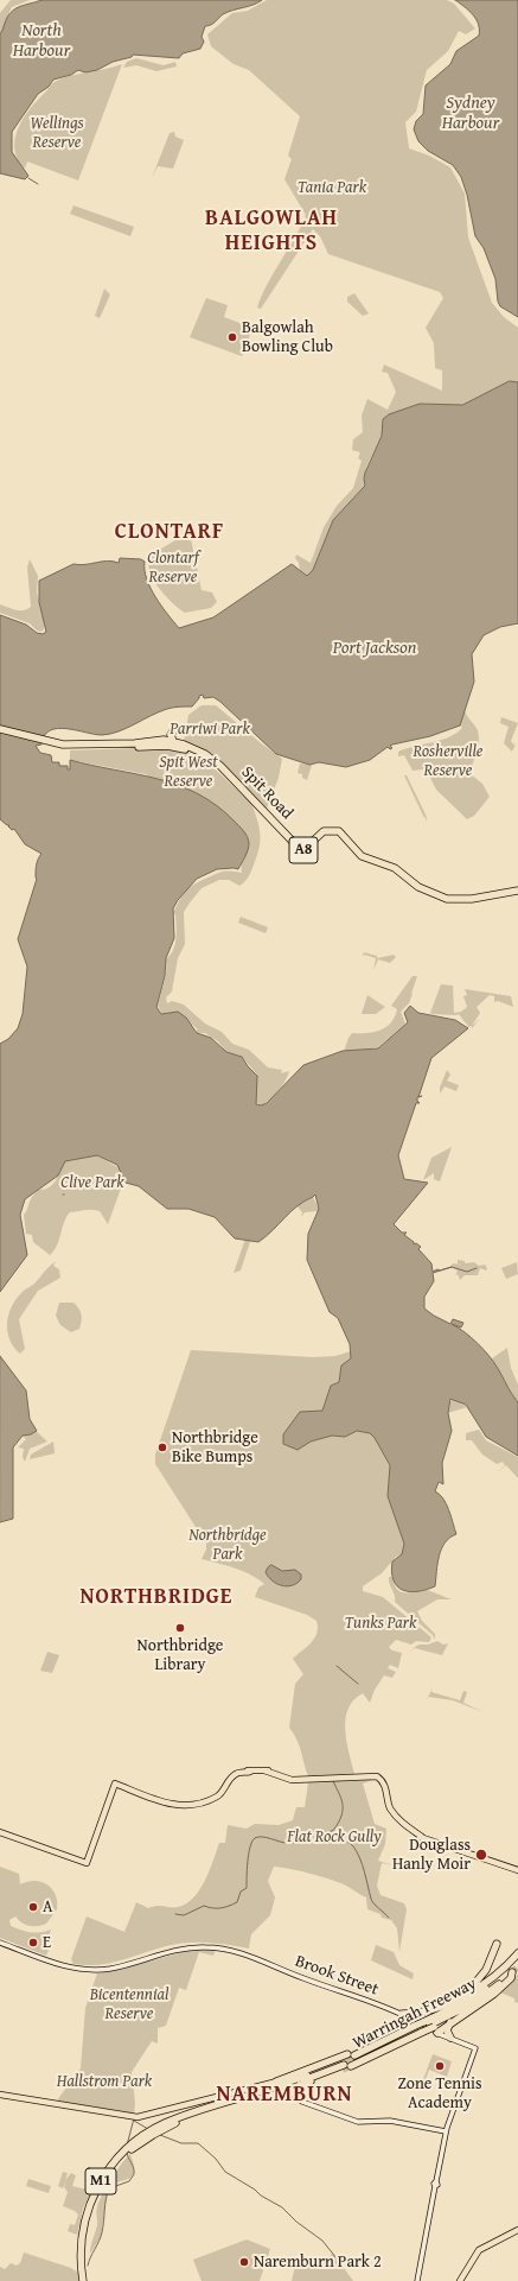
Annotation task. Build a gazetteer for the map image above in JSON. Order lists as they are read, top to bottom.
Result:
{
  "streets": {
    "highway": [
      "Spit Road",
      "A8",
      "Warringah Freeway",
      "M1"
    ],
    "main road": ["Brook Street"]
  },
  "crossings": [
    ["Brook Street", "Warringah Freeway"],
    ["Warringah Freeway", "M1"]
  ],
  "districts": [
    "BALGOWLAH HEIGHTS",
    "CLONTARF",
    "NORTHBRIDGE",
    "NAREMBURN"
  ],
  "water": ["North Harbour", "Sydney Harbour", "Port Jackson"],
  "parks": [
    "Wellings Reserve",
    "Tania Park",
    "Clontarf Reserve",
    "Parriwi Park",
    "Rosherville Reserve",
    "Spit West Reserve",
    "Clive Park",
    "Northbridge Park",
    "Tunks Park",
    "Flat Rock Gully",
    "Bicentennial Reserve",
    "Hallstrom Park"
  ],
  "places": [
    "Balgowlah Bowling Club",
    "Northbridge Bike Bumps",
    "Northbridge Library",
    "Douglass Hanly Moir",
    "A",
    "E",
    "Zone Tennis Academy",
    "Naremburn Park 2"
  ]
}
